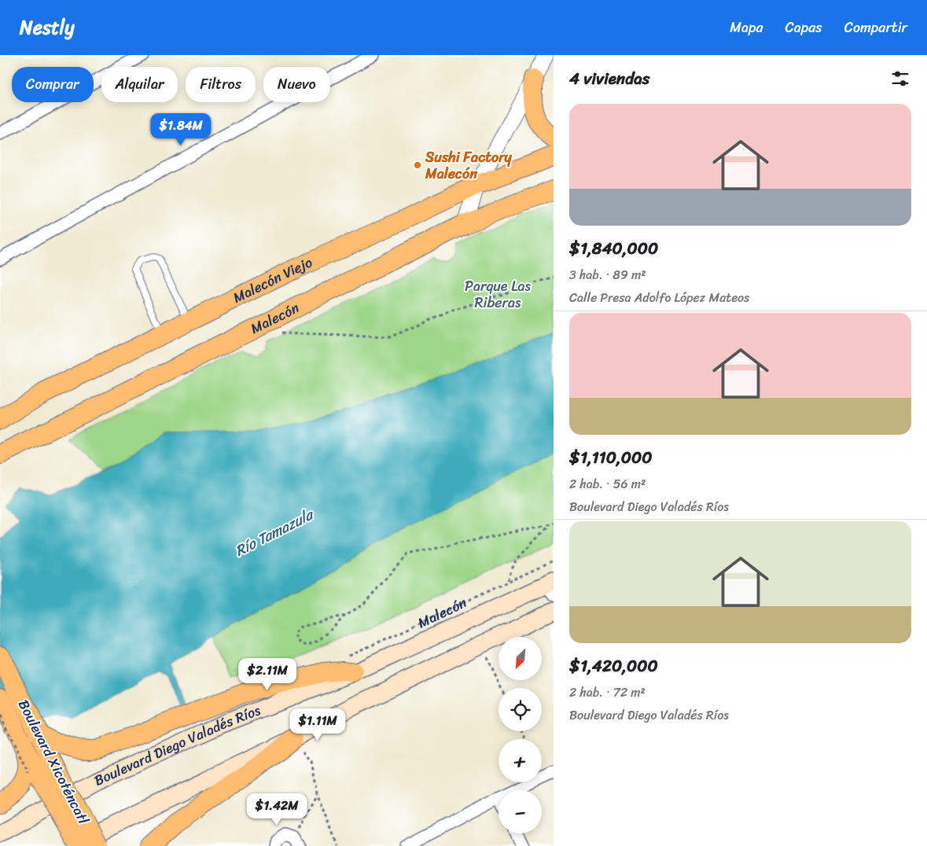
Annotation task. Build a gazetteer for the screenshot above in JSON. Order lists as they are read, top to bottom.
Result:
{
  "streets": {
    "main road": [
      "Malecón Viejo",
      "Malecón",
      "Boulevard Diego Valadés Ríos",
      "Boulevard Xicoténcatl"
    ]
  },
  "crossings": [
    ["Malecón", "Boulevard Diego Valadés Ríos"]
  ],
  "water": ["Río Tamazula"],
  "parks": ["Parque Las Riberas"],
  "places": ["Sushi Factory Malecón"],
  "north": "bottom left",
  "page": {
    "header": "Nestly",
    "nav": ["Mapa", "Capas", "Compartir"],
    "heading": "4 viviendas",
    "chip": [
      "Comprar",
      "Alquilar",
      "Filtros",
      "Nuevo"
    ],
    "list": [
      {
        "name": "$1,840,000",
        "note": "3 hab. · 89 m² · Calle Presa Adolfo López Mateos"
      },
      {
        "name": "$1,110,000",
        "note": "2 hab. · 56 m² · Boulevard Diego Valadés Ríos"
      },
      {
        "name": "$1,420,000",
        "note": "2 hab. · 72 m² · Boulevard Diego Valadés Ríos"
      }
    ],
    "price": [
      "$1.84M",
      "$2.11M",
      "$1.11M",
      "$1.42M"
    ],
    "map_buttons": ["+", "−"]
  }
}
